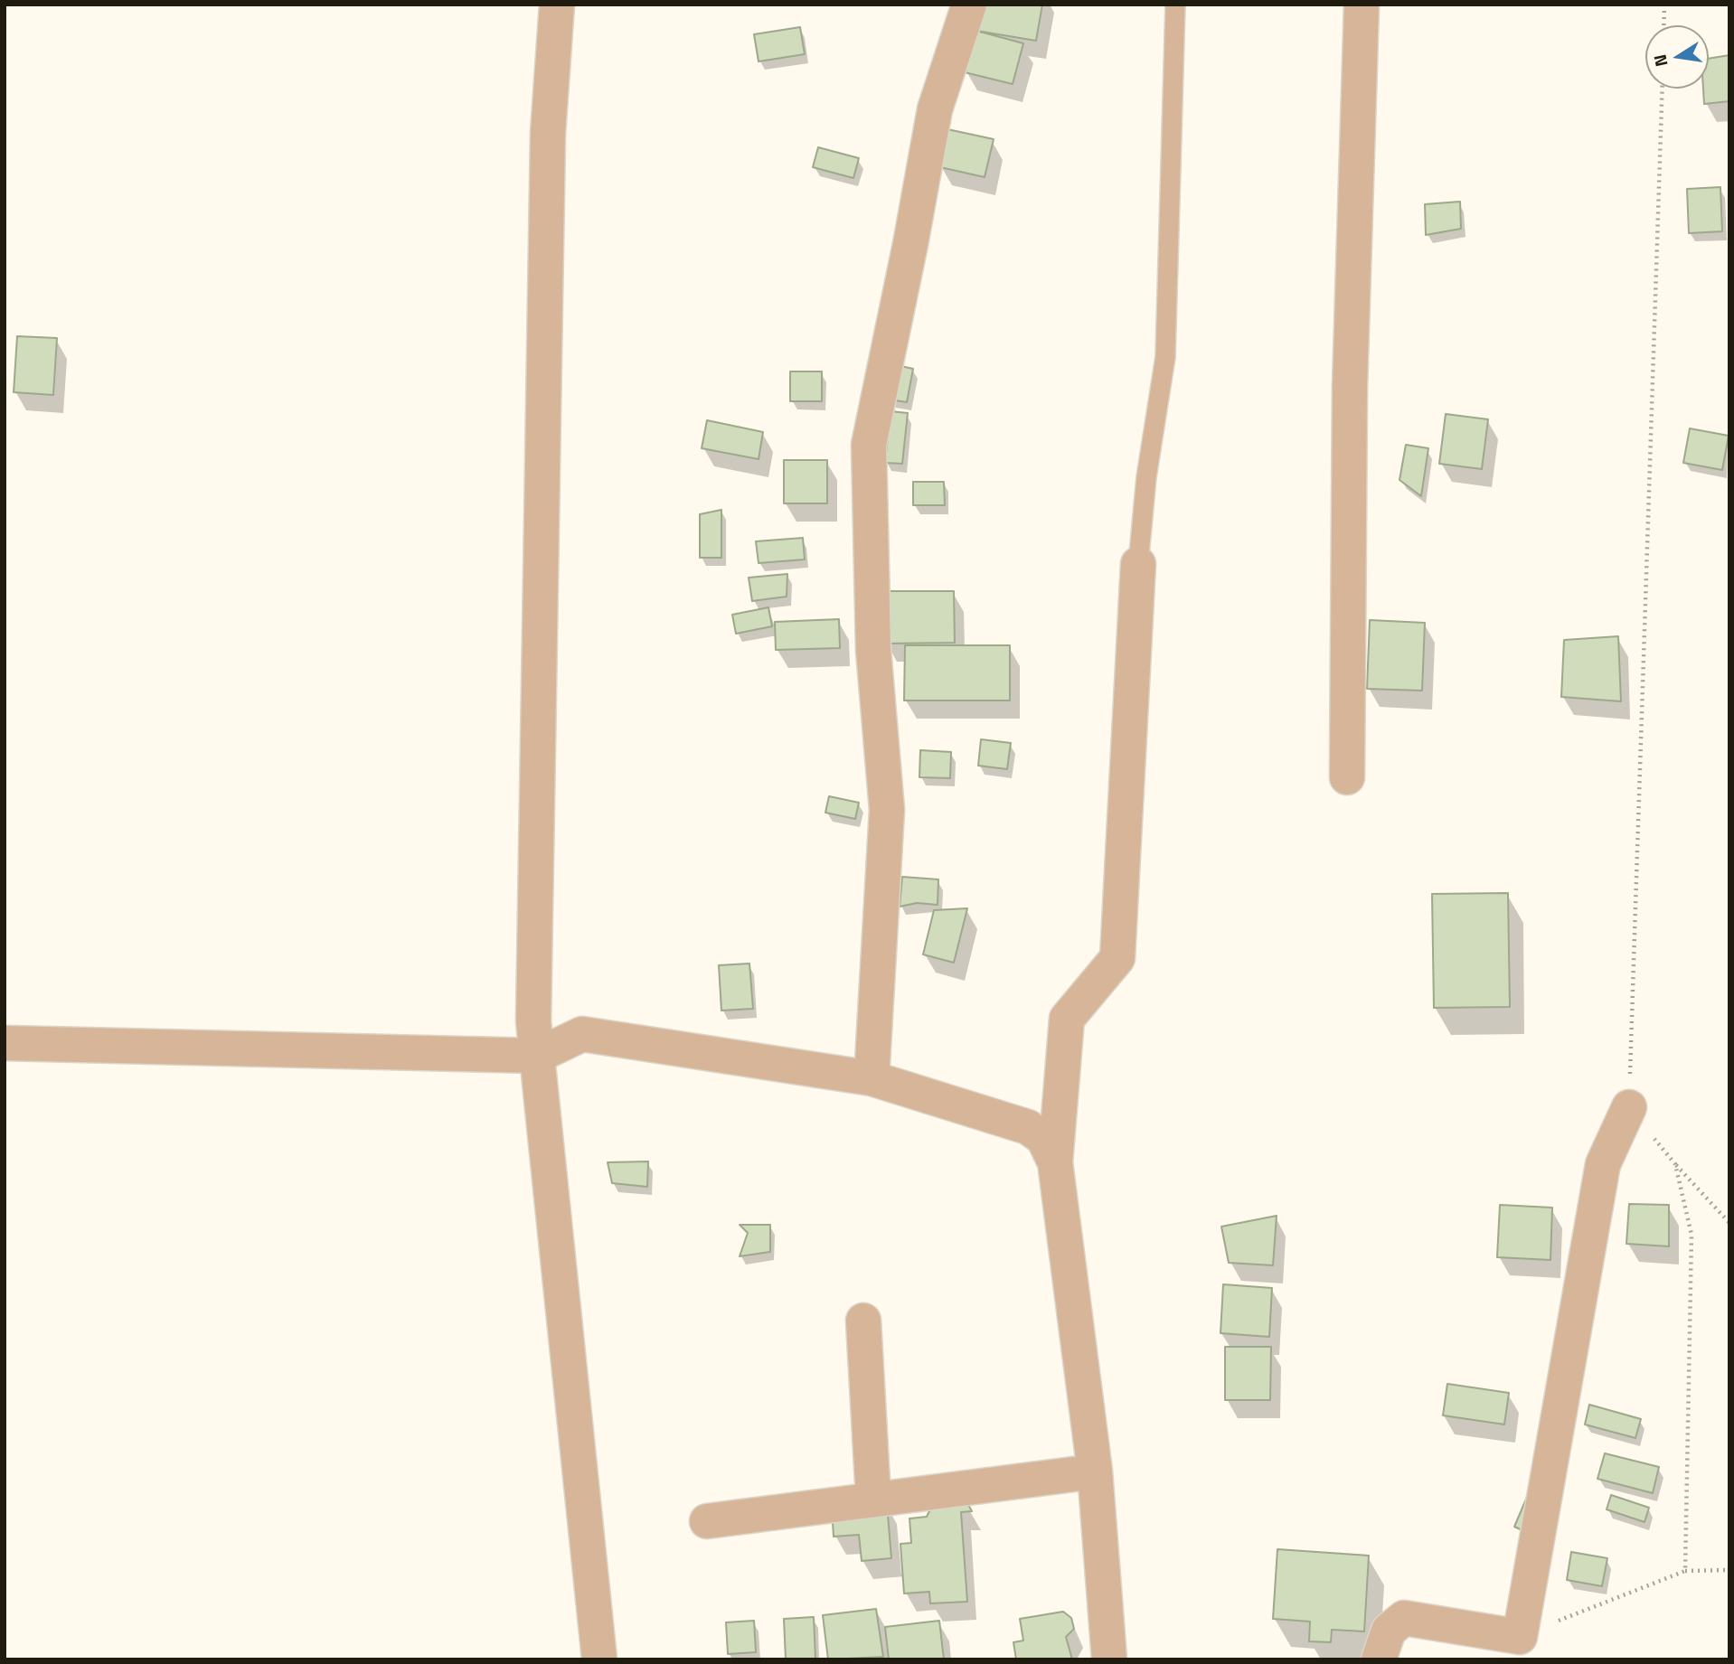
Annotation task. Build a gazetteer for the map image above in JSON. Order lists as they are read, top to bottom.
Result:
{
  "north": "left"
}
